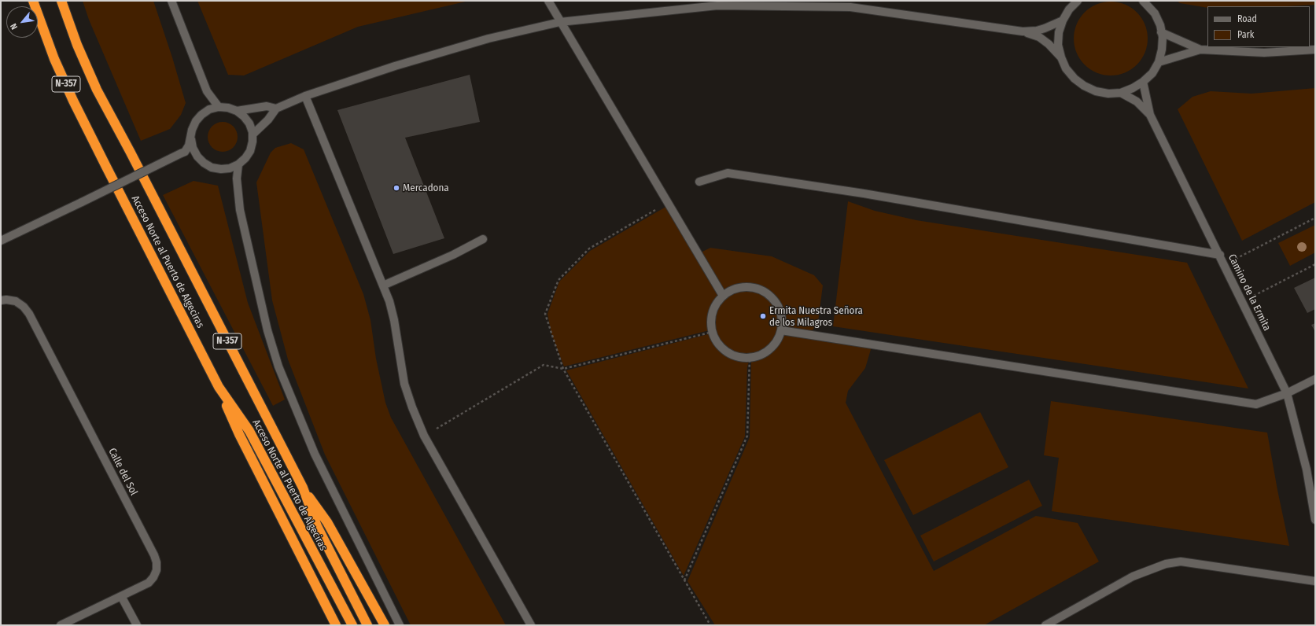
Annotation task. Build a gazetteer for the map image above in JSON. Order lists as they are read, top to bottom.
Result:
{
  "streets": {
    "highway": ["N-357", "Acceso Norte al Puerto de Algeciras"],
    "street": ["Camino de la Ermita", "Calle del Sol"]
  },
  "places": ["Mercadona", "Ermita Nuestra Señora de los Milagros"],
  "legend": ["Road", "Park"],
  "north": "bottom left"
}
